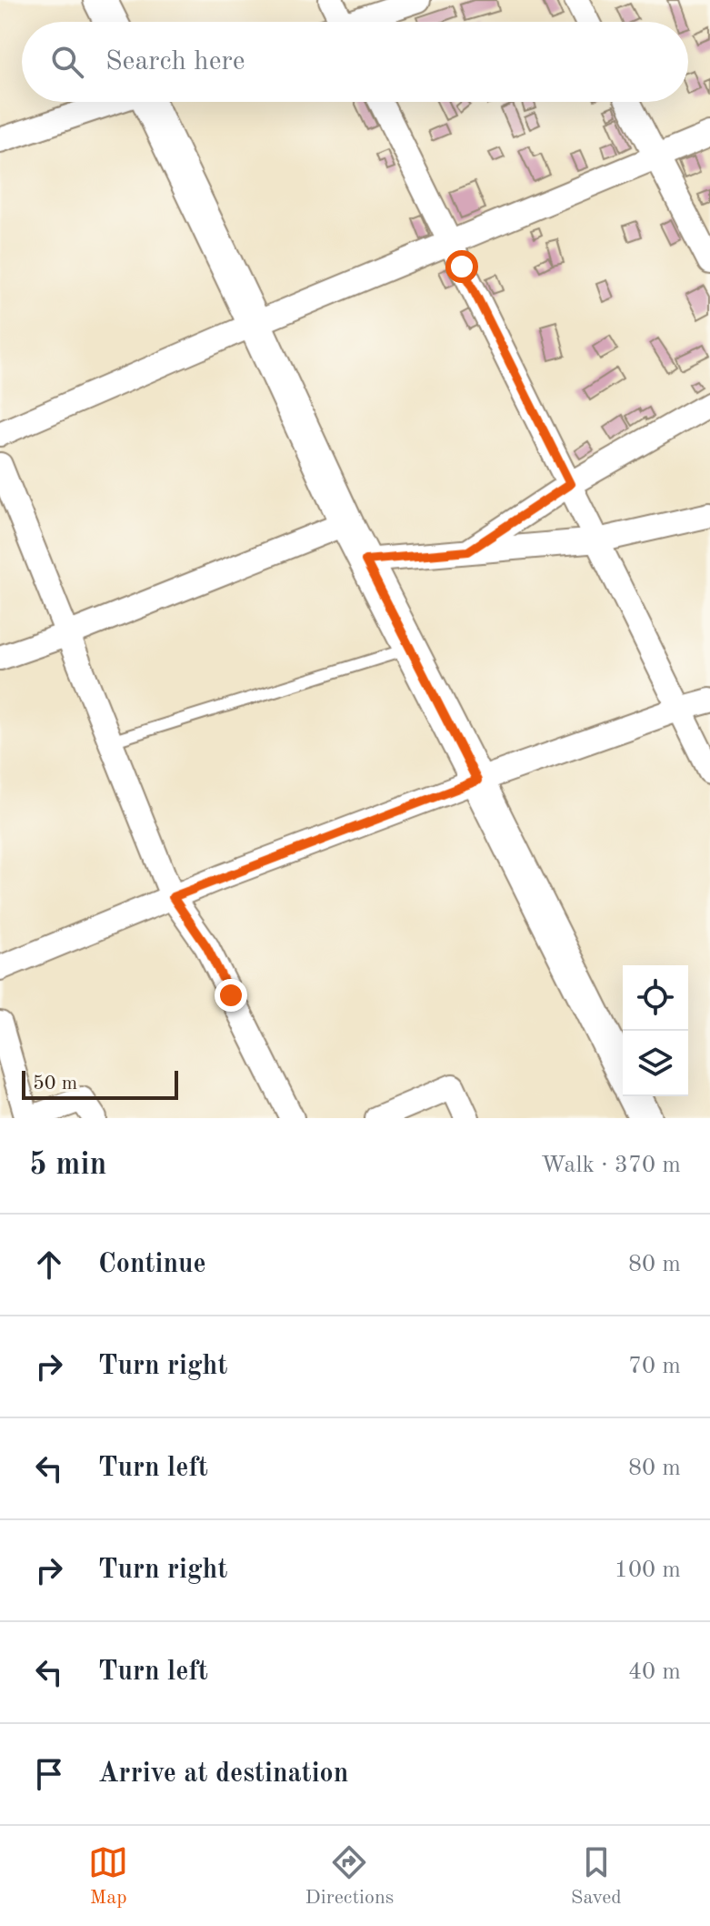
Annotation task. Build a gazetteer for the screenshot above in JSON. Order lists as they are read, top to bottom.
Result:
{
  "scale_bar": "50 m",
  "page": {
    "search": "Search here",
    "scale": "50 m",
    "heading": ["5 min", "Walk · 370 m"],
    "list": [
      ["Continue", "80 m"],
      ["Turn right", "70 m"],
      ["Turn left", "80 m"],
      ["Turn right", "100 m"],
      ["Turn left", "40 m"],
      "Arrive at destination"
    ],
    "nav": ["Map", "Directions", "Saved"]
  }
}
